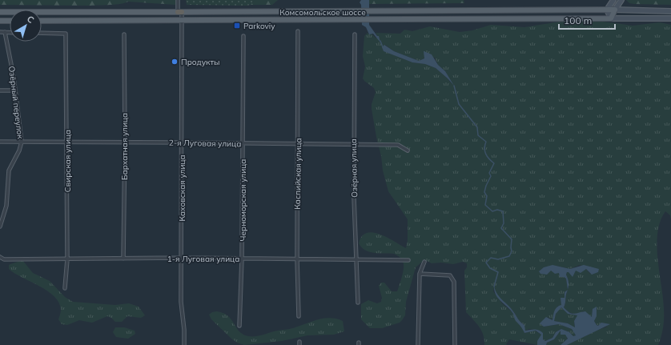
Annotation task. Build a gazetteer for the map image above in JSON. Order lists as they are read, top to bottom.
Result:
{
  "streets": {
    "main road": ["Комсомольское шоссе"],
    "street": [
      "Озёрный переулок",
      "2-я Луговая улица",
      "Бархатная улица",
      "Свирская улица",
      "Озёрная улица",
      "Каспийская улица",
      "Каховская улица",
      "Черноморская улица",
      "1-я Луговая улица"
    ]
  },
  "crossings": [
    ["Комсомольское шоссе", "Каховская улица"],
    ["Озёрный переулок", "2-я Луговая улица"],
    ["2-я Луговая улица", "Бархатная улица"],
    ["2-я Луговая улица", "Свирская улица"],
    ["2-я Луговая улица", "Озёрная улица"],
    ["2-я Луговая улица", "Каспийская улица"],
    ["2-я Луговая улица", "Каховская улица"],
    ["2-я Луговая улица", "Черноморская улица"],
    ["Бархатная улица", "1-я Луговая улица"],
    ["Свирская улица", "1-я Луговая улица"],
    ["Озёрная улица", "1-я Луговая улица"],
    ["Каспийская улица", "1-я Луговая улица"],
    ["Каховская улица", "1-я Луговая улица"],
    ["Черноморская улица", "1-я Луговая улица"]
  ],
  "places": {
    "transit": ["Parkoviy"],
    "other": ["Продукты"]
  },
  "scale_bar": "100 m",
  "north": "top right"
}
